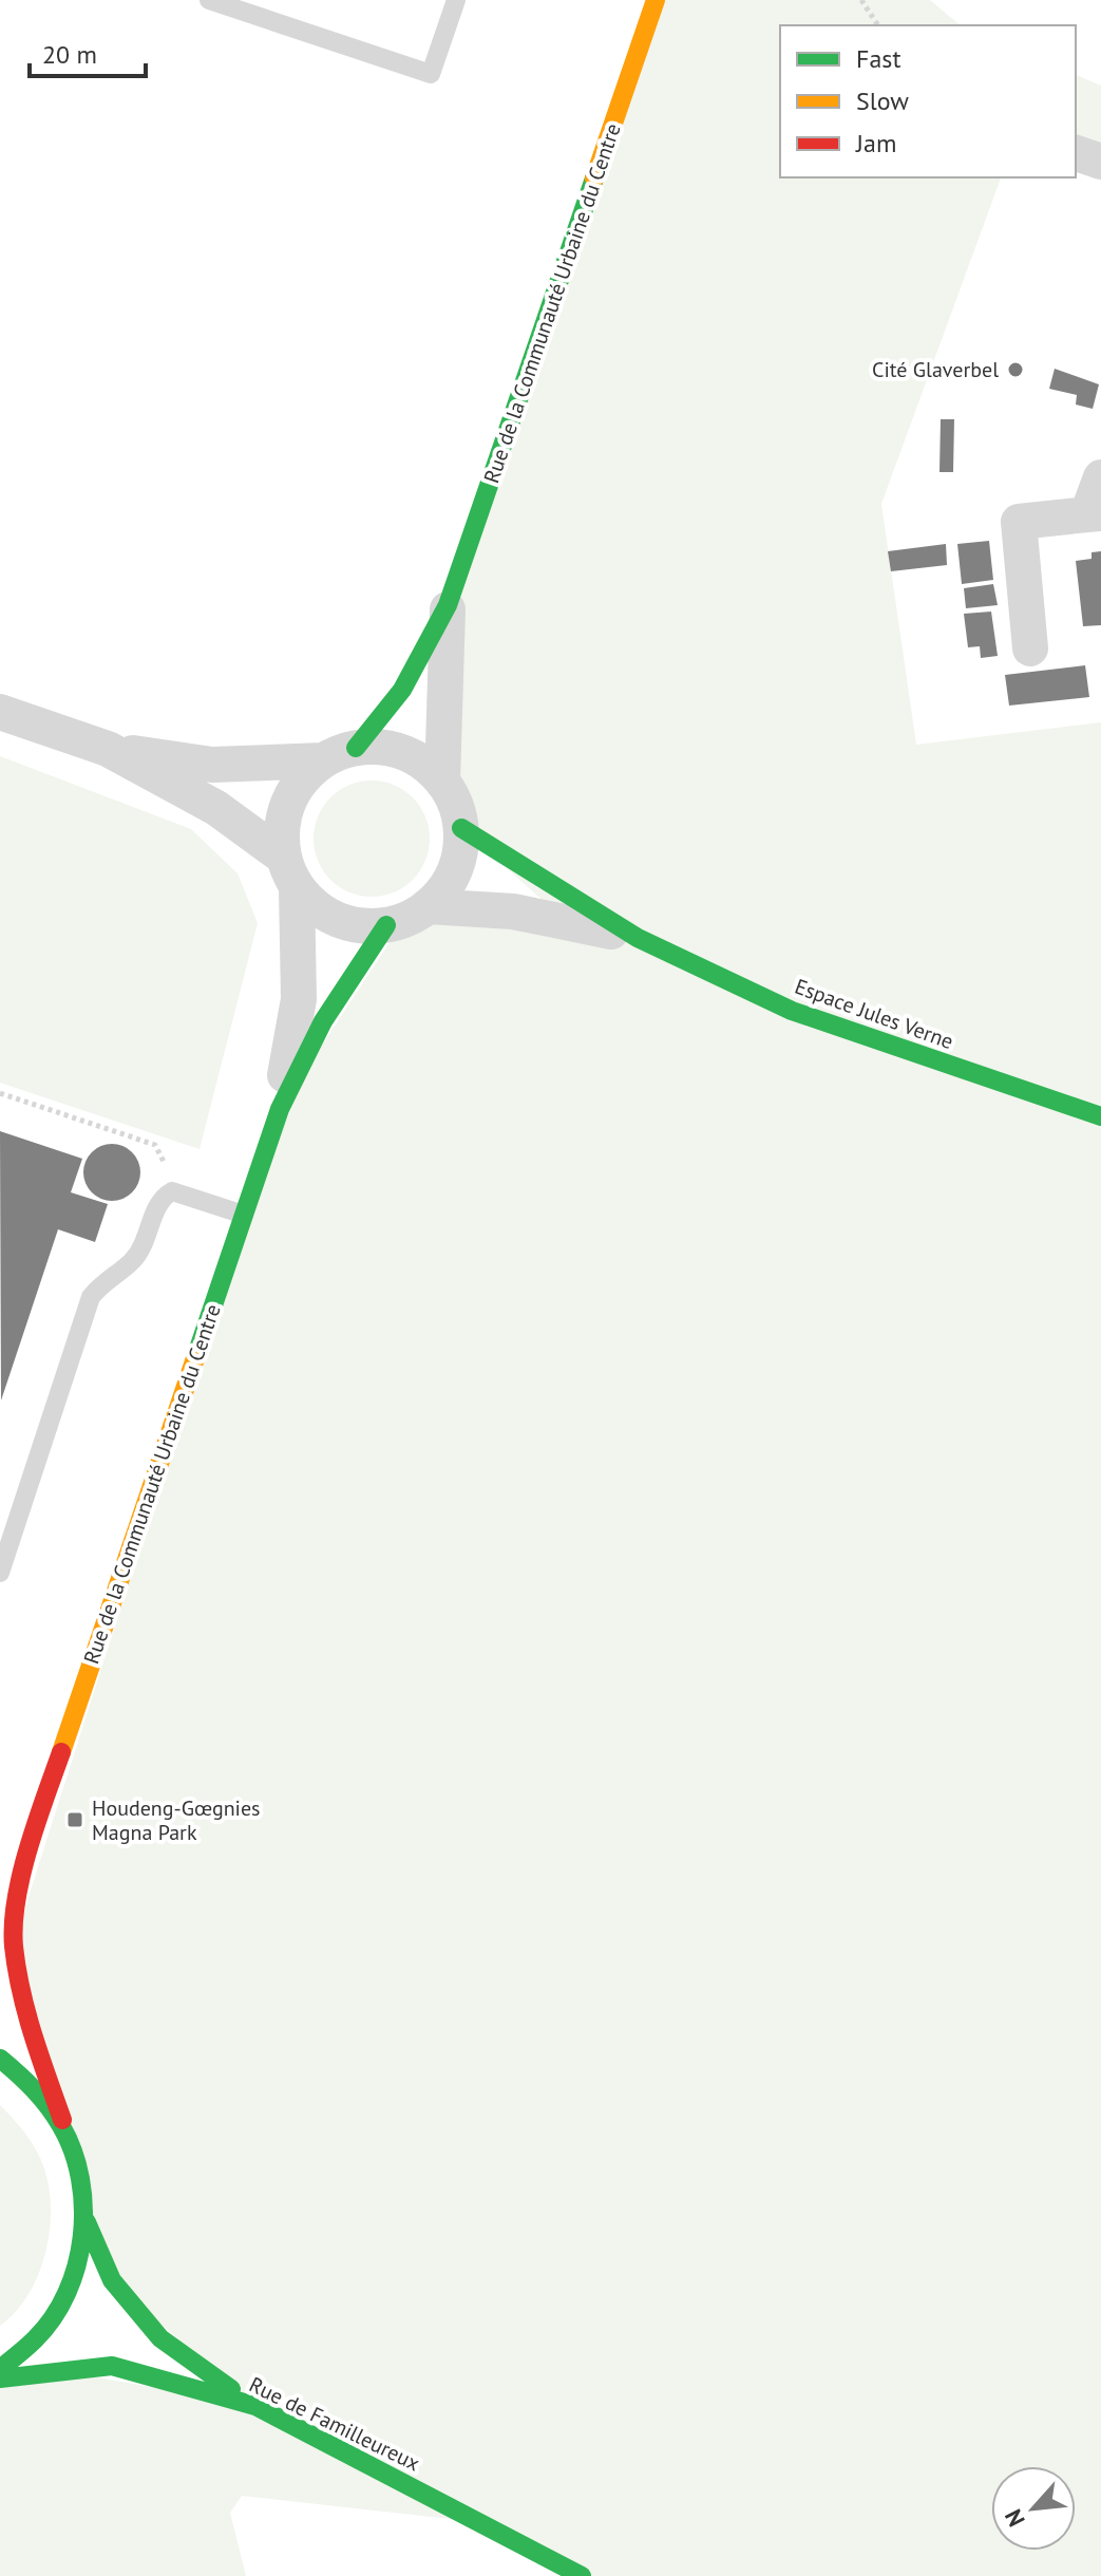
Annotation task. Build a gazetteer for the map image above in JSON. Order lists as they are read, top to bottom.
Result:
{
  "streets": {
    "street": ["Rue de la Communauté Urbaine du Centre", "Espace Jules Verne", "Rue de Familleureux"]
  },
  "crossings": [
    ["Rue de la Communauté Urbaine du Centre", "Espace Jules Verne"]
  ],
  "places": {
    "other": ["Cité Glaverbel"],
    "transit": ["Houdeng-Gœgnies Magna Park"]
  },
  "legend": ["Fast", "Slow", "Jam"],
  "scale_bar": "20 m",
  "north": "bottom left"
}
